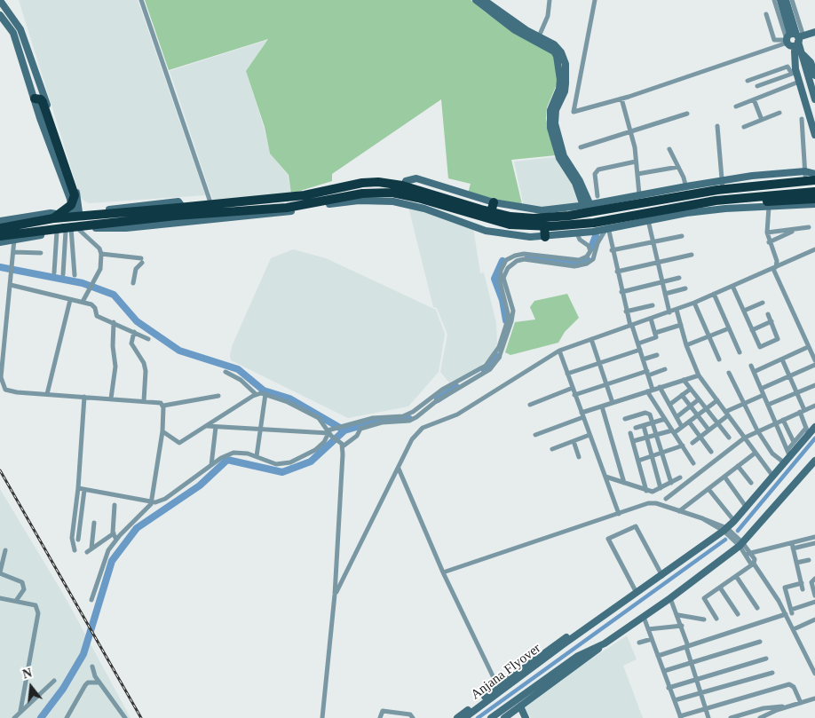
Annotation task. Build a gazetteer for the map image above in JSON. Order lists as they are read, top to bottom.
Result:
{
  "streets": {
    "street": ["Anjana Flyover"]
  },
  "north": "top"
}
